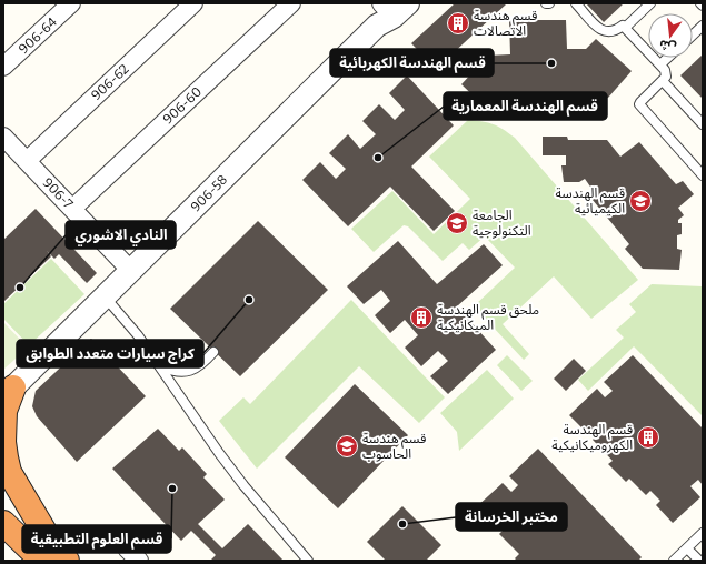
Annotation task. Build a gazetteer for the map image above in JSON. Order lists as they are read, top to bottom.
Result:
{
  "streets": {
    "street": [
      "906-64",
      "906-62",
      "906-60",
      "906-7",
      "906-58"
    ]
  },
  "crossings": [
    ["906-62", "906-7"],
    ["906-60", "906-7"],
    ["906-7", "906-58"]
  ],
  "places": {
    "building": ["قسم هندسة الاتصالات", "ملحق قسم الهندسة الميكانيكية", "قسم الهندسة الكهروميكانيكية"],
    "other": [
      "قسم الهندسة الكهربائية",
      "قسم الهندسة المعمارية",
      "النادي الاشوري",
      "كراج سيارات متعدد الطوابق",
      "قسم العلوم التطبيقية",
      "مختبر الخرسانة"
    ],
    "school or university": ["قسم الهندسة الكيميائية", "الجامعة التكنولوجية", "قسم هندسة الحاسوب"]
  },
  "north": "bottom"
}
